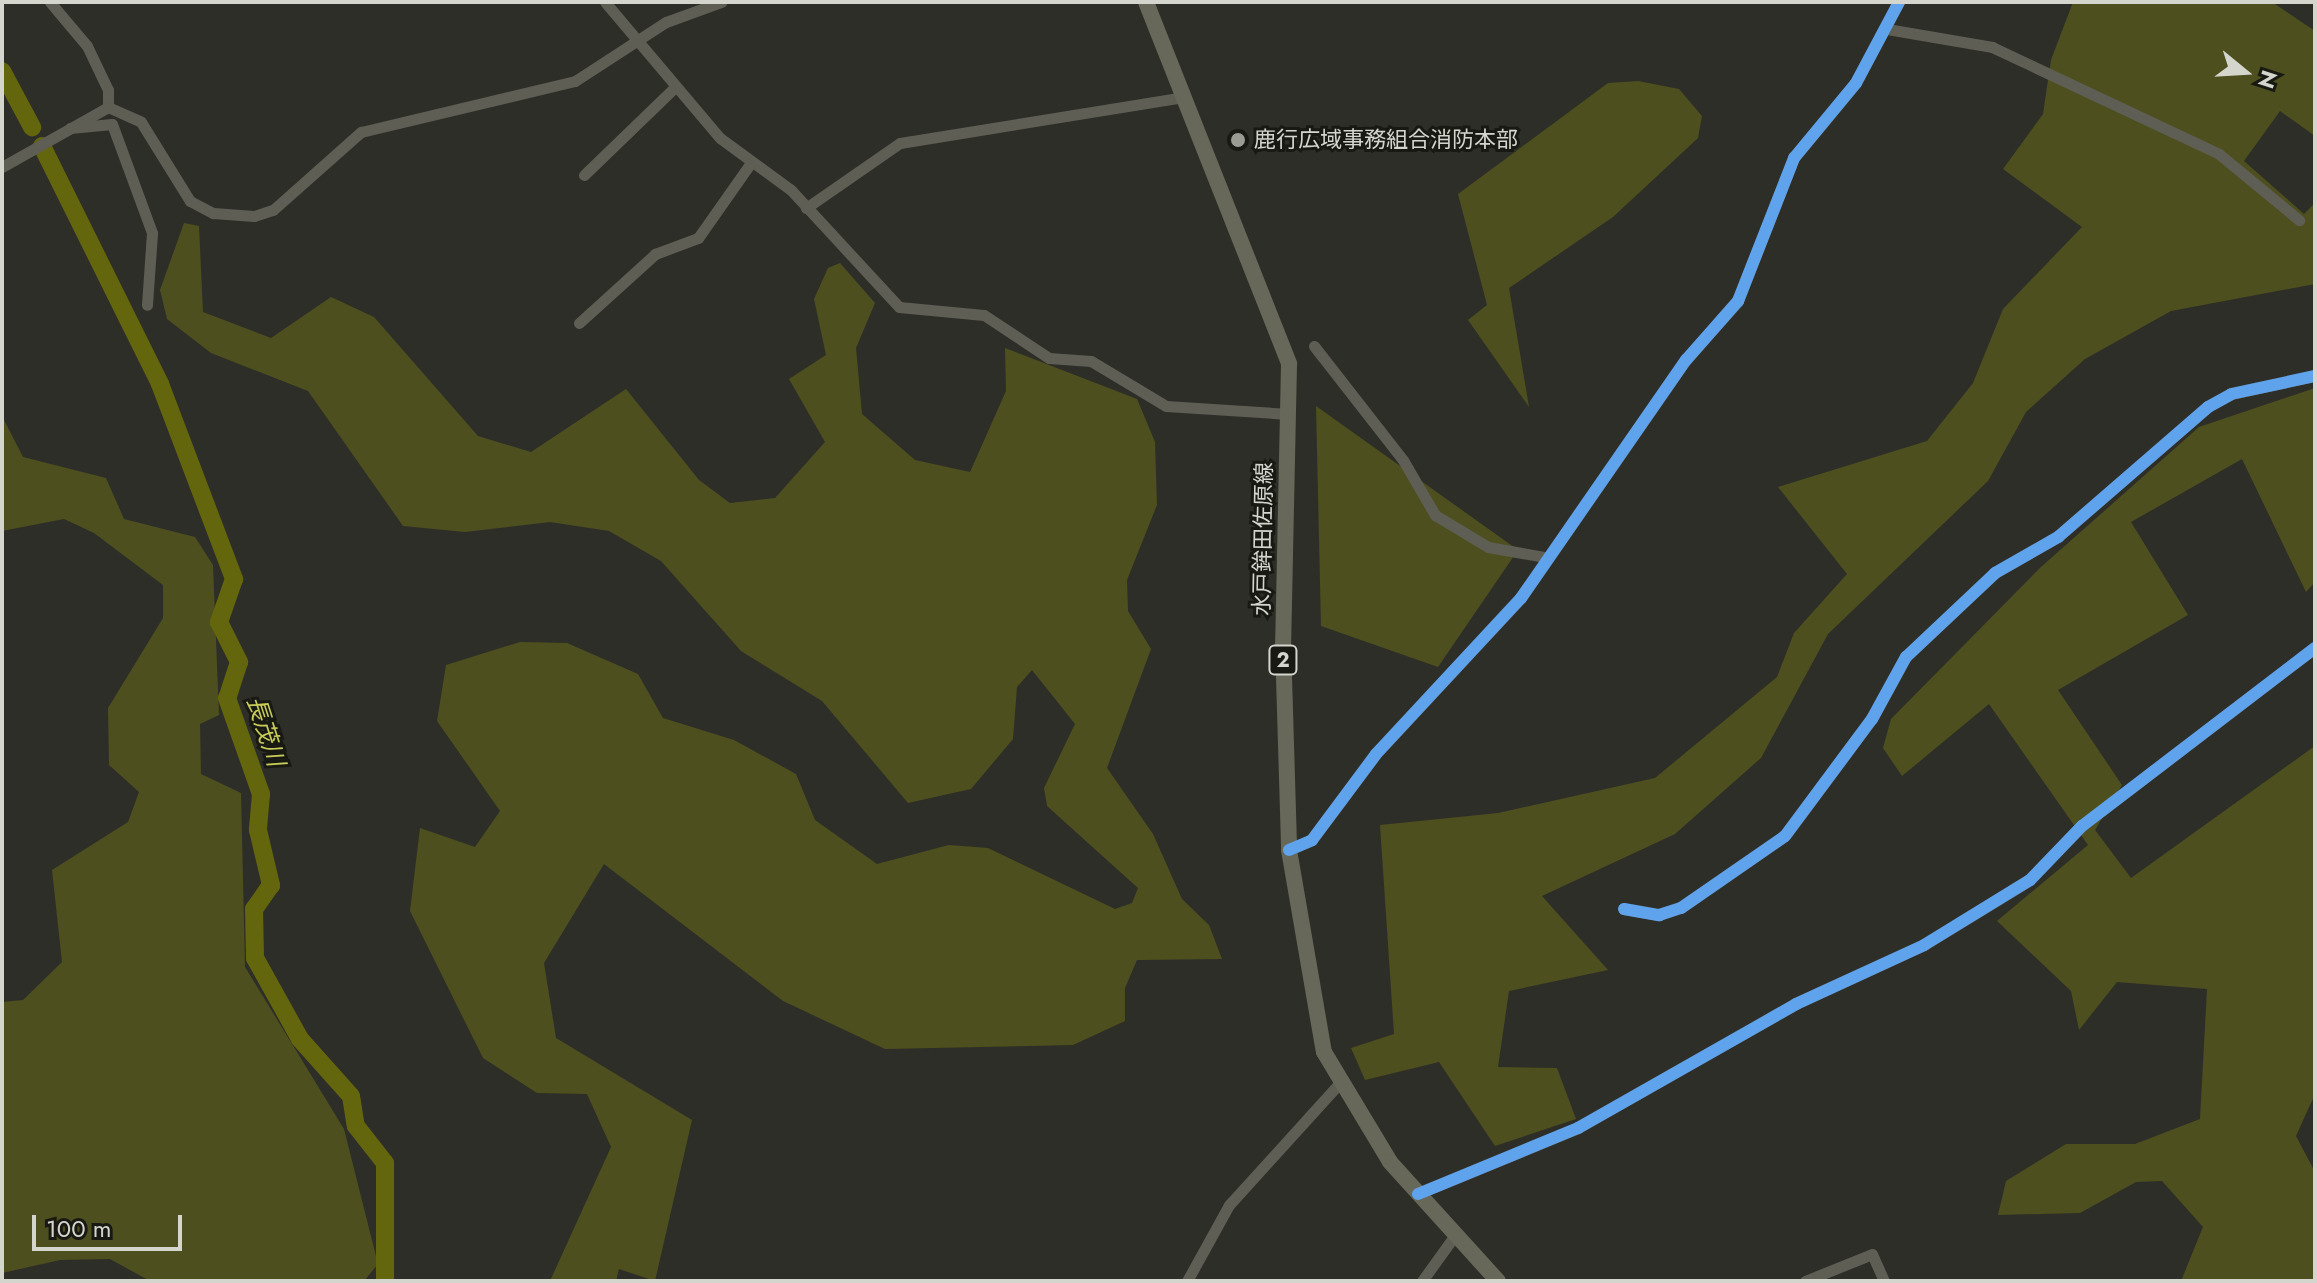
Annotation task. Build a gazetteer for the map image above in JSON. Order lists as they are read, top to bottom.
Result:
{
  "streets": {
    "main road": ["水戸鉾田佐原線", "2"]
  },
  "water": ["長茂川"],
  "places": ["鹿行広域事務組合消防本部"],
  "scale_bar": "100 m",
  "north": "right"
}
